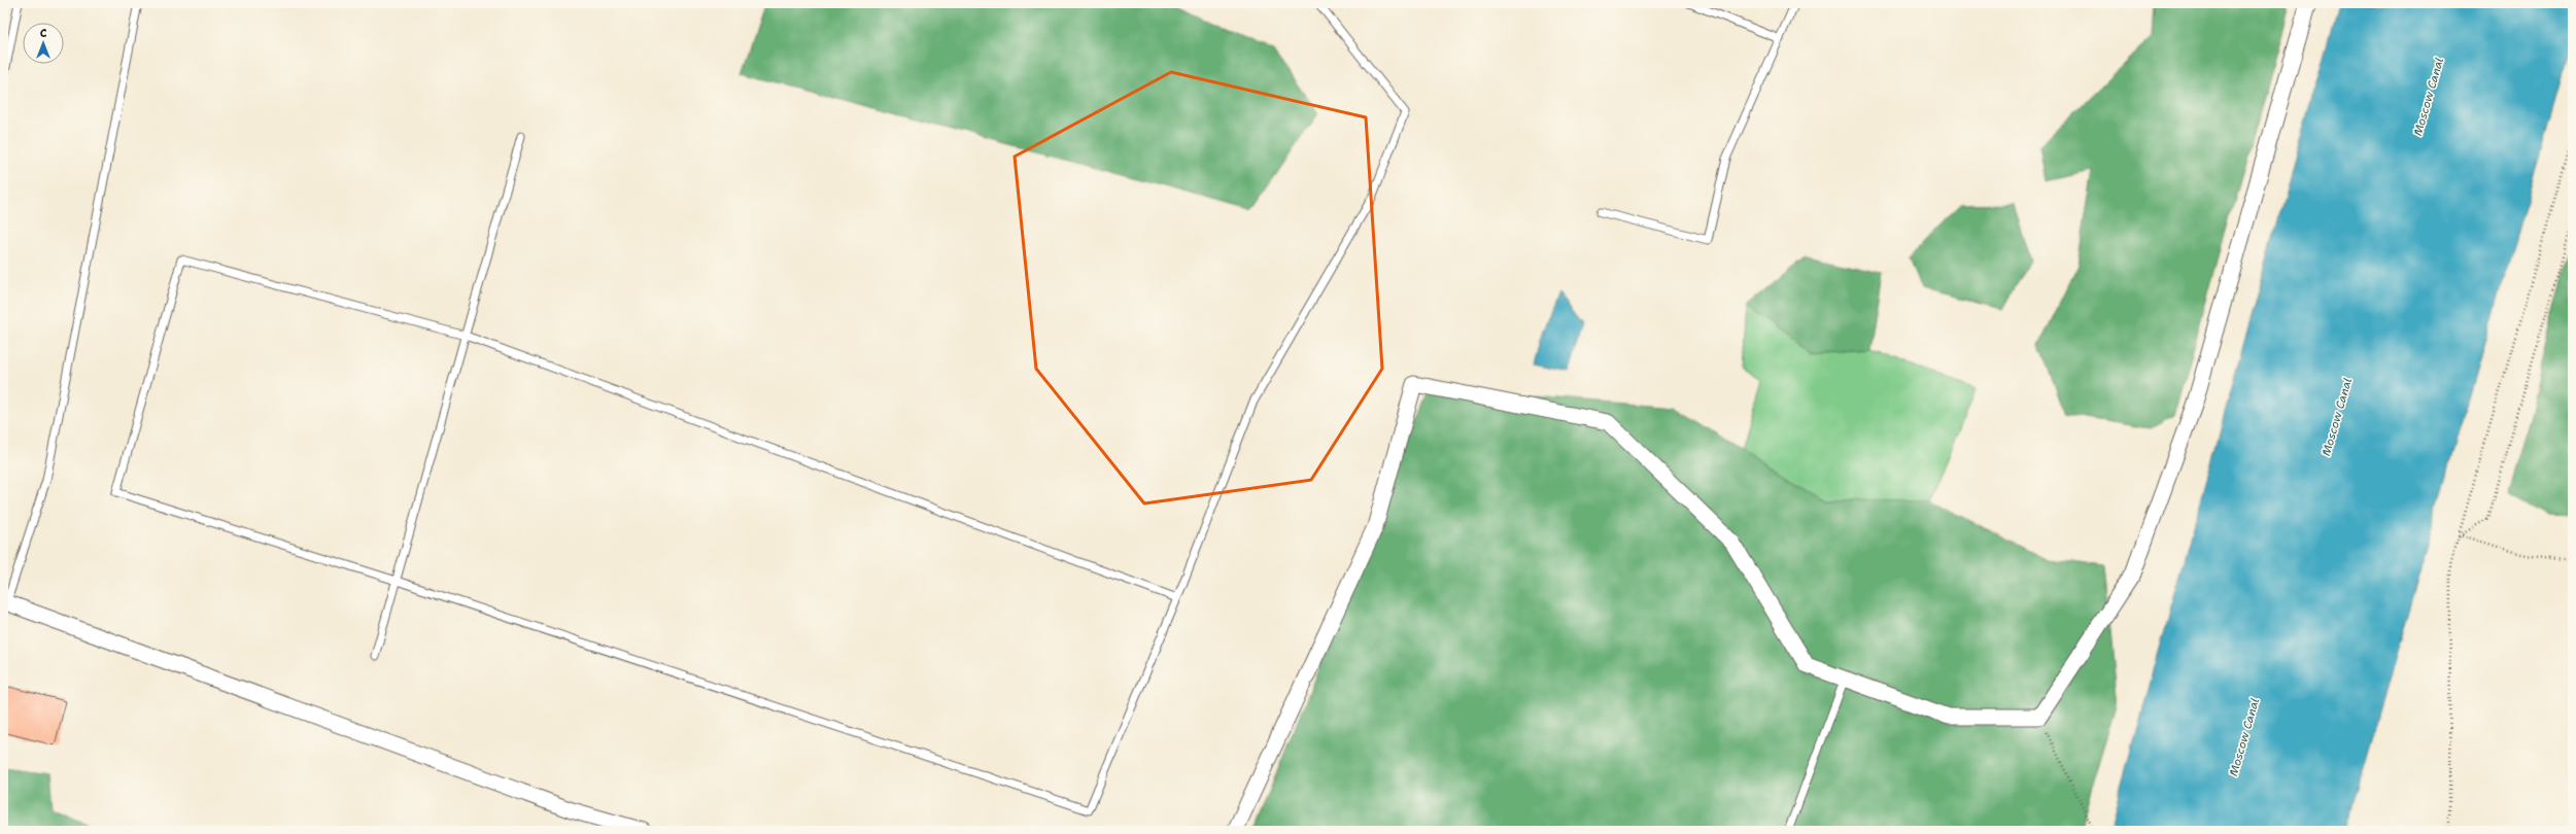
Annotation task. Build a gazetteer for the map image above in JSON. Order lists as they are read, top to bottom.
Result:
{
  "water": ["Moscow Canal"],
  "north": "top"
}
